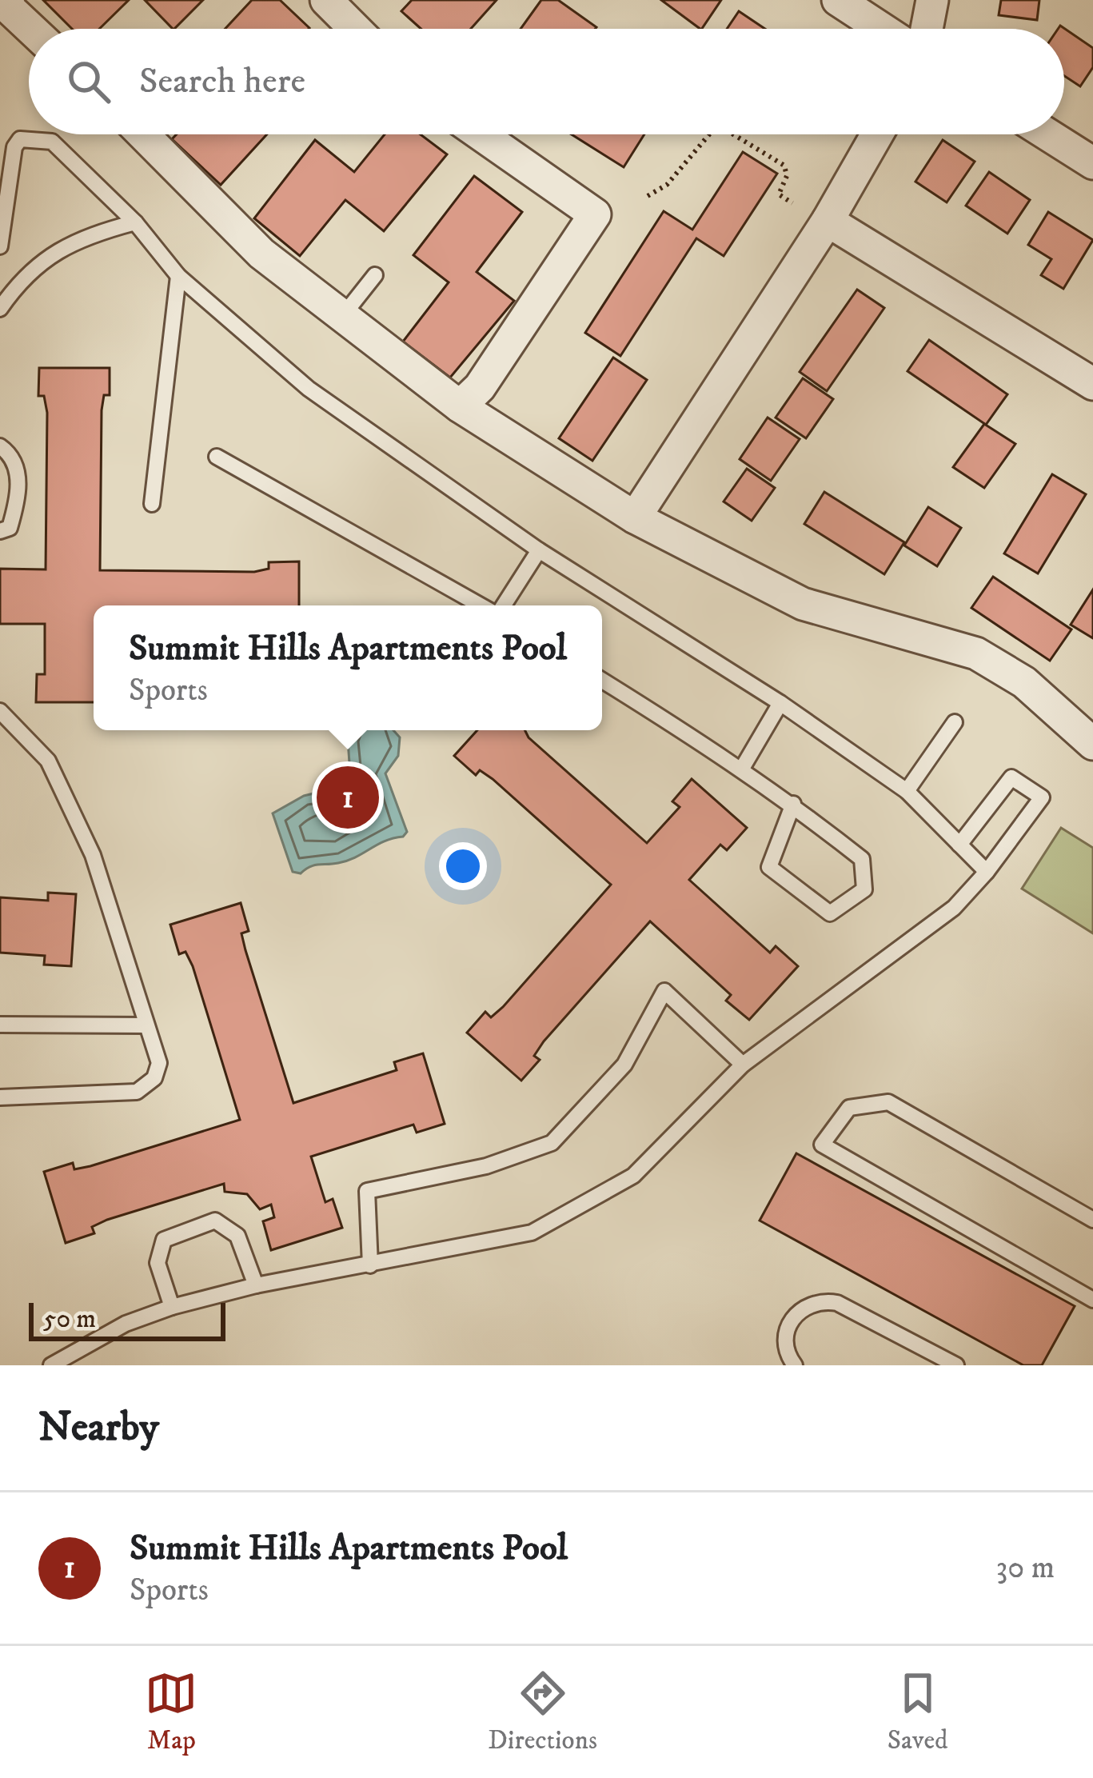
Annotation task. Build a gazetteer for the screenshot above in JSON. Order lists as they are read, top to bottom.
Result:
{
  "scale_bar": "50 m",
  "page": {
    "search": "Search here",
    "popup": ["Summit Hills Apartments Pool", "Sports"],
    "pins": "1",
    "scale": "50 m",
    "heading": "Nearby",
    "list": [
      {
        "mark": "1",
        "name": "Summit Hills Apartments Pool",
        "note": "Sports",
        "value": "30 m"
      }
    ],
    "nav": ["Map", "Directions", "Saved"]
  }
}
